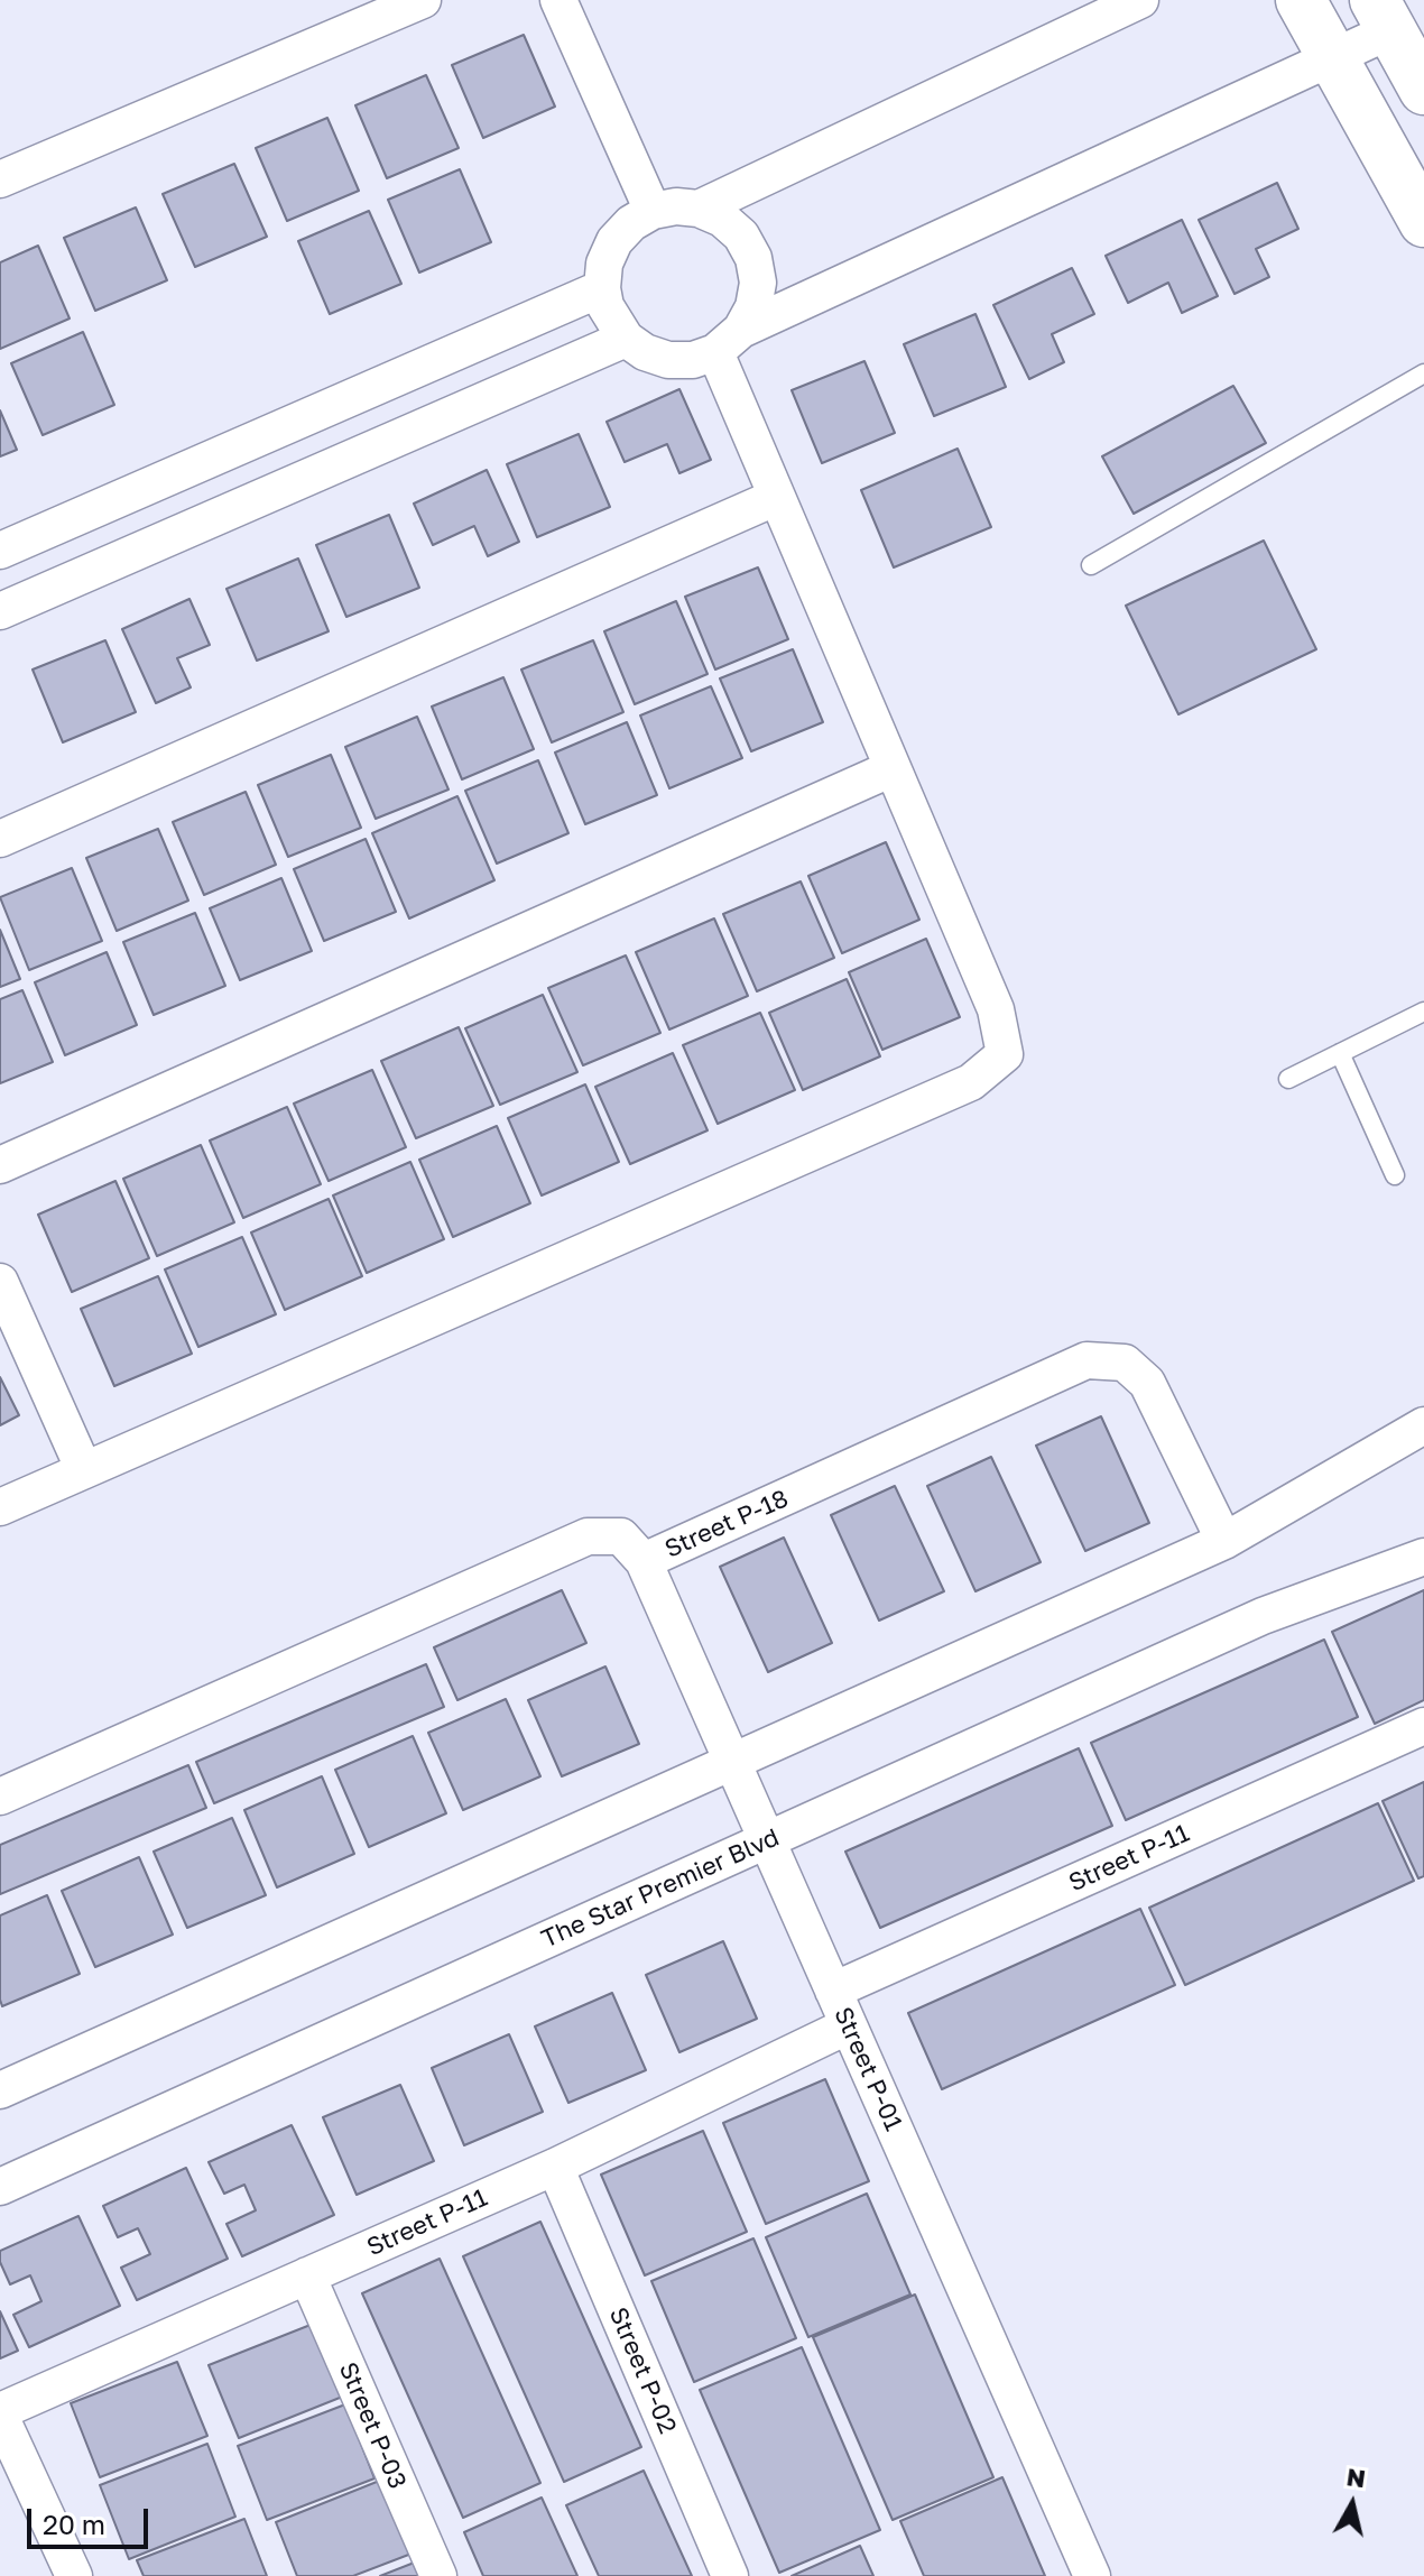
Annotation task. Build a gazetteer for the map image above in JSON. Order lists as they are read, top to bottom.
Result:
{
  "streets": {
    "street": [
      "Street P-18",
      "Street P-11",
      "The Star Premier Blvd",
      "Street P-01",
      "Street P-02",
      "Street P-03"
    ]
  },
  "crossings": [
    ["Street P-18", "Street P-01"],
    ["Street P-11", "Street P-01"],
    ["Street P-11", "Street P-02"],
    ["Street P-11", "Street P-03"],
    ["The Star Premier Blvd", "Street P-01"]
  ],
  "scale_bar": "20 m",
  "north": "top"
}
